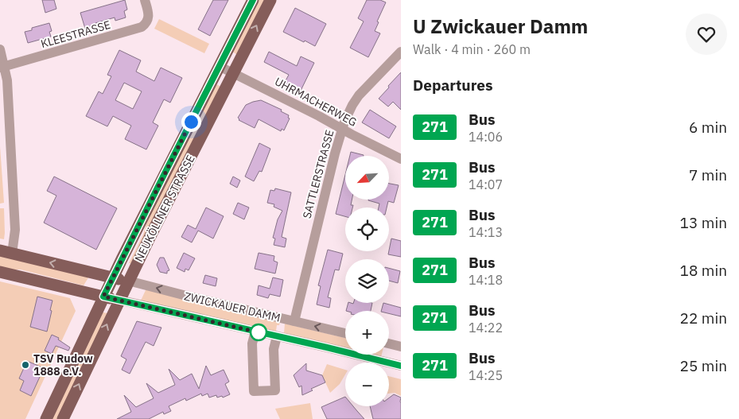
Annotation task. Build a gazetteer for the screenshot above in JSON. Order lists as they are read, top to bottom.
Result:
{
  "streets": {
    "main road": ["NEUKÖLLNER STRASSE", "ZWICKAUER DAMM"],
    "street": ["KLEESTRASSE", "UHRMACHERWEG", "SATTLERSTRASSE"]
  },
  "crossings": [
    ["UHRMACHERWEG", "SATTLERSTRASSE"],
    ["UHRMACHERWEG", "NEUKÖLLNER STRASSE"],
    ["SATTLERSTRASSE", "ZWICKAUER DAMM"],
    ["NEUKÖLLNER STRASSE", "ZWICKAUER DAMM"]
  ],
  "places": ["TSV Rudow 1888 e.V."],
  "lines": ["bus line 271"],
  "north": "bottom left",
  "page": {
    "heading": [
      ["U Zwickauer Damm", "Walk · 4 min · 260 m"],
      "Departures"
    ],
    "list": [
      {
        "mark": "271",
        "name": "Bus",
        "note": "14:06",
        "value": "6 min"
      },
      {
        "mark": "271",
        "name": "Bus",
        "note": "14:07",
        "value": "7 min"
      },
      {
        "mark": "271",
        "name": "Bus",
        "note": "14:13",
        "value": "13 min"
      },
      {
        "mark": "271",
        "name": "Bus",
        "note": "14:18",
        "value": "18 min"
      },
      {
        "mark": "271",
        "name": "Bus",
        "note": "14:22",
        "value": "22 min"
      },
      {
        "mark": "271",
        "name": "Bus",
        "note": "14:25",
        "value": "25 min"
      }
    ],
    "map_buttons": ["+", "−"]
  }
}
